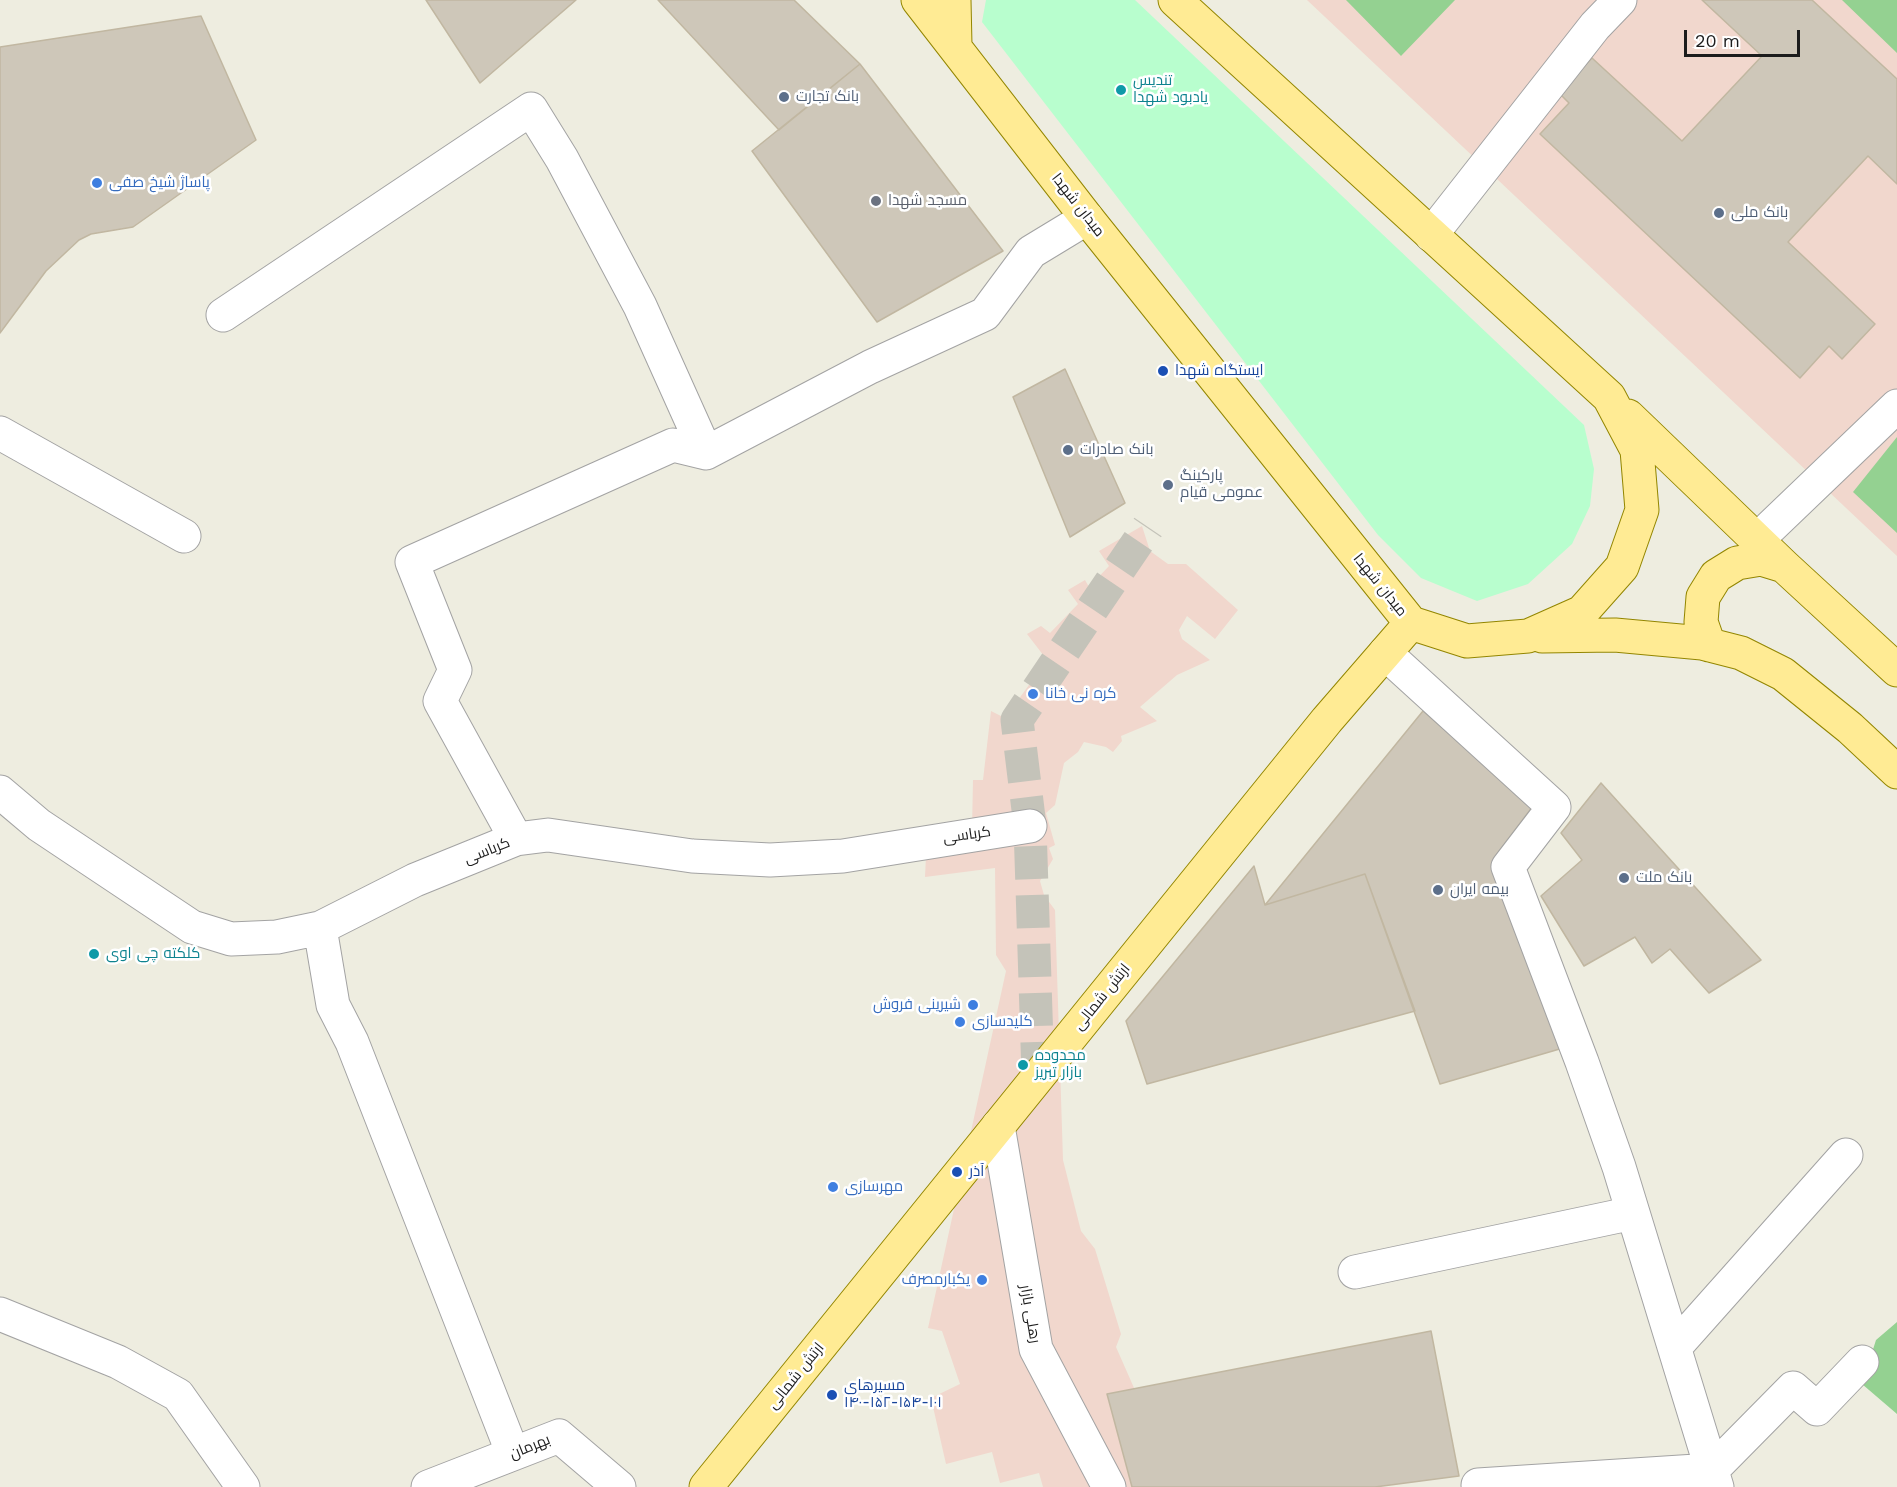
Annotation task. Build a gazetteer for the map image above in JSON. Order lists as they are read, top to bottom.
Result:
{
  "streets": {
    "main road": ["میدان شهدا", "ارتش شمالی"],
    "street": ["کرباسی", "رهلی بازار", "بهرمان"]
  },
  "crossings": [
    ["میدان شهدا", "ارتش شمالی"],
    ["ارتش شمالی", "رهلی بازار"]
  ],
  "places": [
    "تندیس یادبود شهدا",
    "بانک تجارت",
    "پاساژ شیخ صفی",
    "مسجد شهدا",
    "بانک ملی",
    "ایستگاه شهدا",
    "بانک صادرات",
    "پارکینگ عمومی قیام",
    "کره نی خانا",
    "بانک ملت",
    "بیمه ایران",
    "کلکته چی اوی",
    "شیرینی فروش",
    "کلیدسازی",
    "محدوده بازار تبریز",
    "آذر",
    "مهرسازی",
    "یکبارمصرف",
    "مسیرهای ۱۴۰-۱۵۲-۱۵۴-۱۰۱"
  ],
  "scale_bar": "20 m"
}
